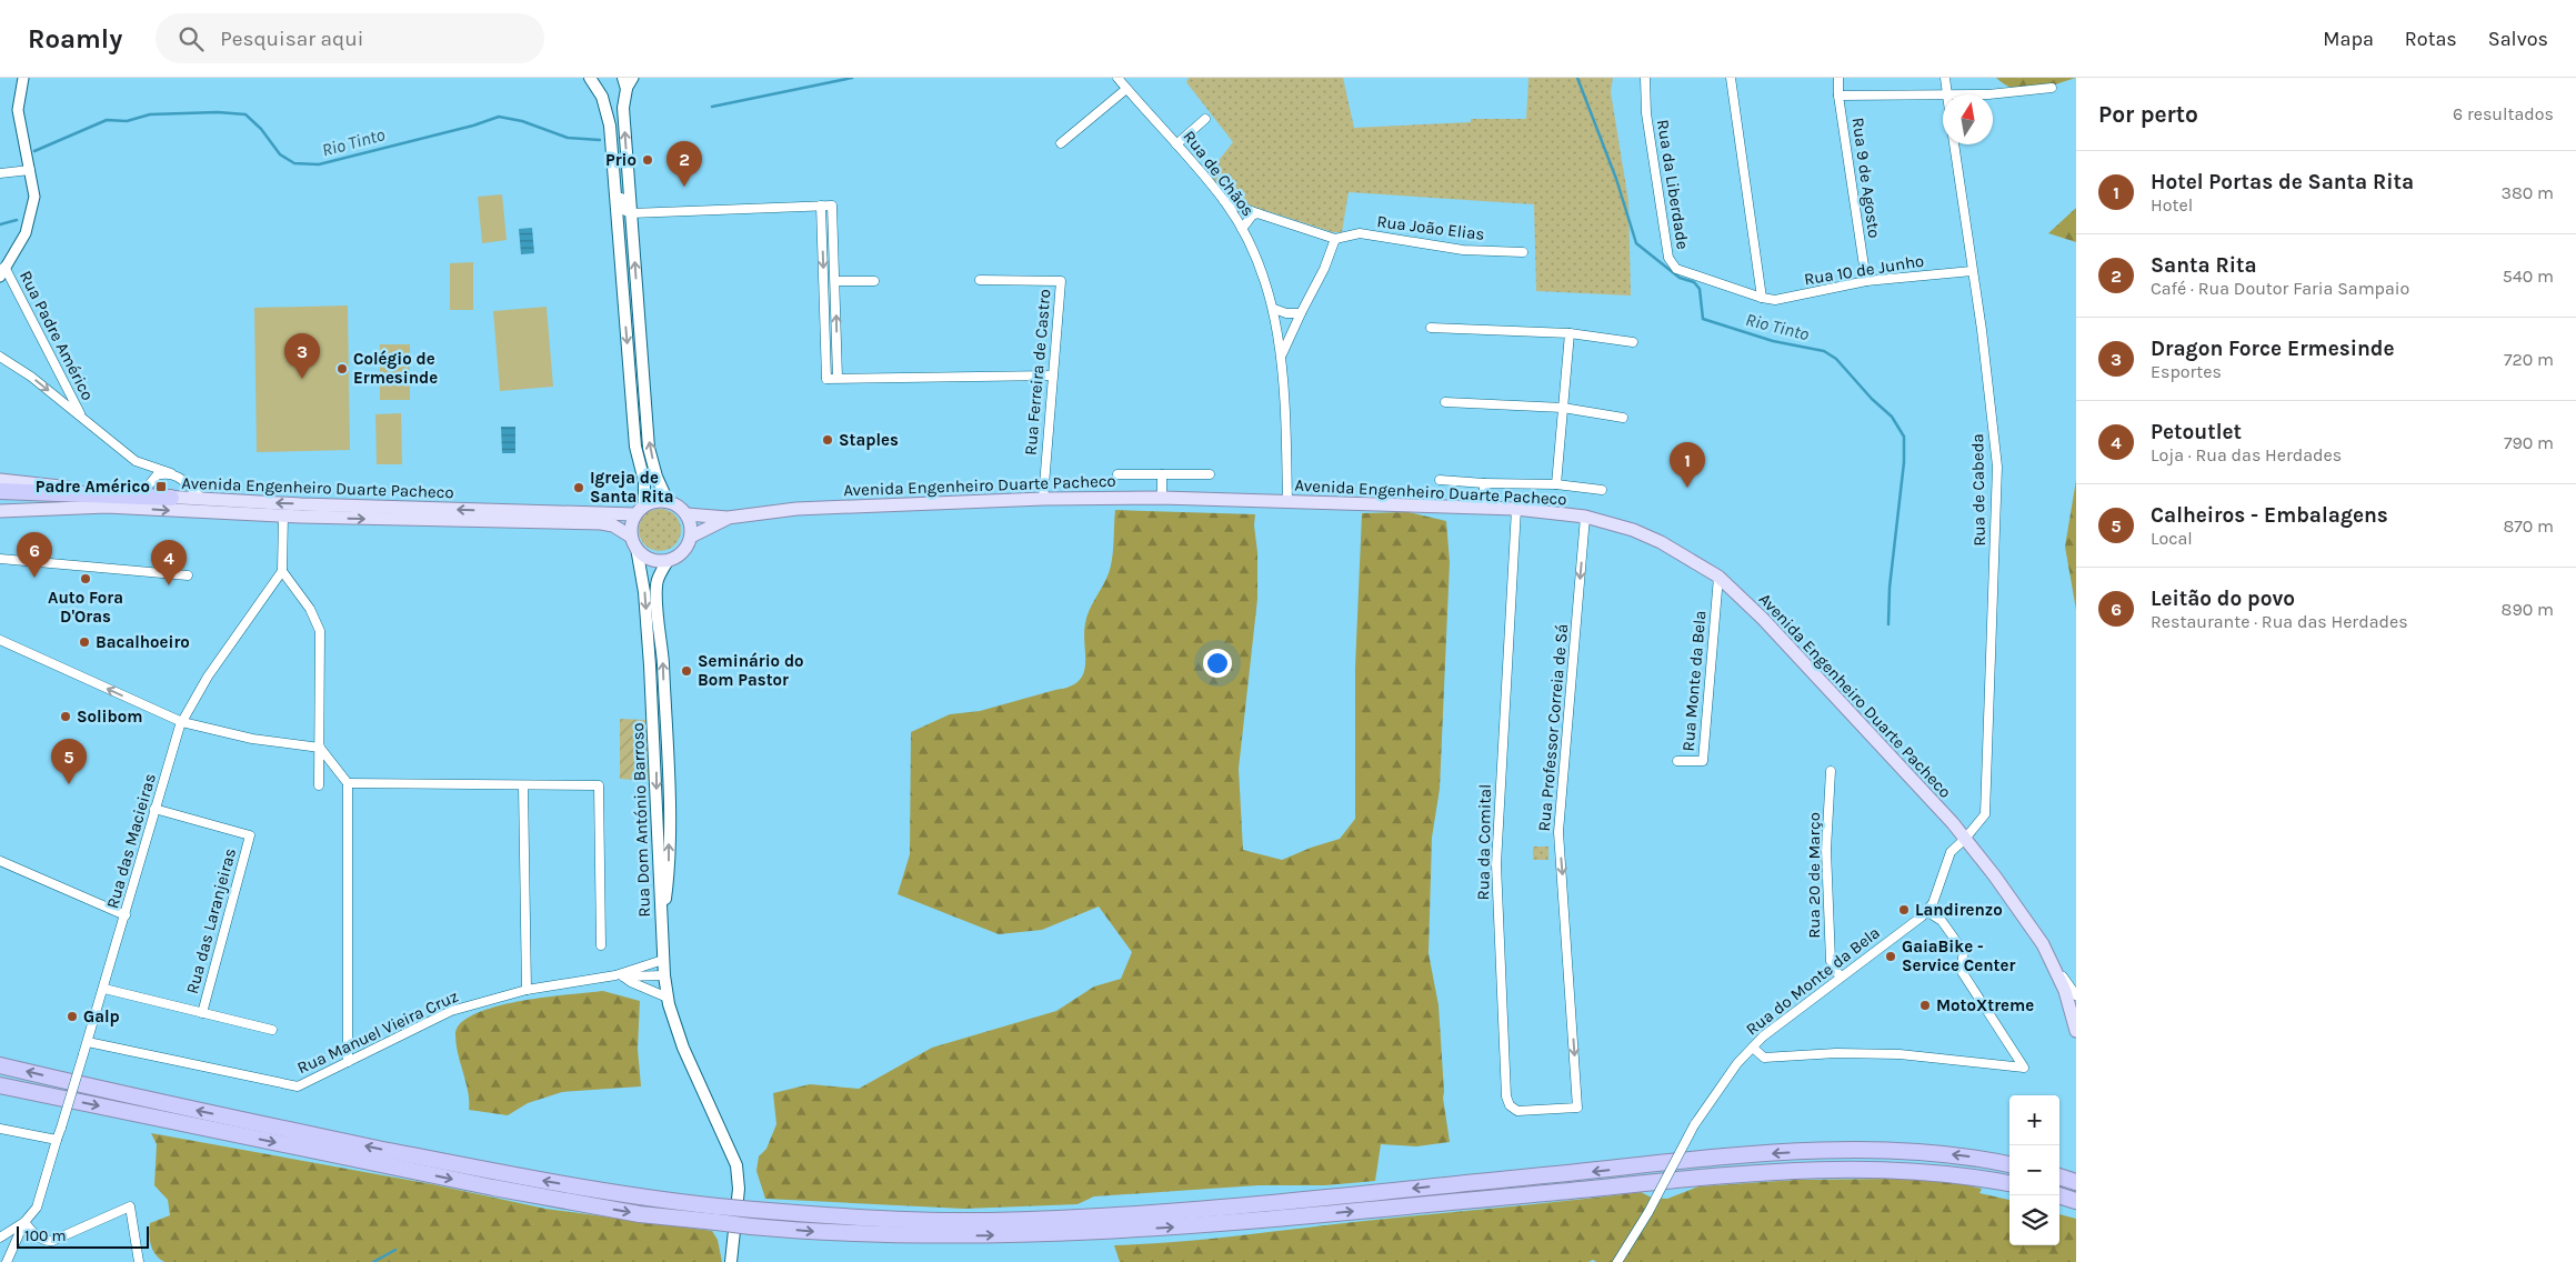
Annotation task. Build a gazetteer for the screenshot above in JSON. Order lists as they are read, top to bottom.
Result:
{
  "streets": {
    "main road": ["Avenida Engenheiro Duarte Pacheco", "Rua Dom António Barroso"],
    "street": [
      "Rua de Chãos",
      "Rua 9 de Agosto",
      "Rua da Liberdade",
      "Rua João Elias",
      "Rua 10 de Junho",
      "Rua Padre Américo",
      "Rua Ferreira de Castro",
      "Rua de Cabeda",
      "Rua Monte da Bela",
      "Rua Professor Correia de Sá",
      "Rua das Macieiras",
      "Rua da Comital",
      "Rua 20 de Março",
      "Rua das Laranjeiras",
      "Rua do Monte da Bela",
      "Rua Manuel Vieira Cruz"
    ]
  },
  "crossings": [
    ["Rua de Chãos", "Avenida Engenheiro Duarte Pacheco"],
    ["Rua 9 de Agosto", "Rua 10 de Junho"],
    ["Rua da Liberdade", "Rua 10 de Junho"],
    ["Rua 10 de Junho", "Rua de Cabeda"],
    ["Rua Padre Américo", "Avenida Engenheiro Duarte Pacheco"],
    ["Rua Ferreira de Castro", "Avenida Engenheiro Duarte Pacheco"],
    ["Avenida Engenheiro Duarte Pacheco", "Rua de Cabeda"],
    ["Avenida Engenheiro Duarte Pacheco", "Rua Monte da Bela"],
    ["Avenida Engenheiro Duarte Pacheco", "Rua Professor Correia de Sá"],
    ["Avenida Engenheiro Duarte Pacheco", "Rua Dom António Barroso"],
    ["Avenida Engenheiro Duarte Pacheco", "Rua da Comital"],
    ["Avenida Engenheiro Duarte Pacheco", "Rua do Monte da Bela"],
    ["Rua de Cabeda", "Rua do Monte da Bela"],
    ["Rua Professor Correia de Sá", "Rua da Comital"],
    ["Rua das Macieiras", "Rua das Laranjeiras"],
    ["Rua das Macieiras", "Rua Manuel Vieira Cruz"],
    ["Rua 20 de Março", "Rua do Monte da Bela"]
  ],
  "one_way": ["Rua Professor Correia de Sá"],
  "water": ["Rio Tinto"],
  "places": {
    "other": [
      "Prio",
      "Colégio de Ermesinde",
      "Staples",
      "Igreja de Santa Rita",
      "Auto Fora D'Oras",
      "Bacalhoeiro",
      "Seminário do Bom Pastor",
      "Solibom",
      "Landirenzo",
      "GaiaBike - Service Center",
      "MotoXtreme",
      "Galp"
    ],
    "transit": ["Padre Américo"]
  },
  "scale_bar": "100 m",
  "north": "top",
  "page": {
    "header": "Roamly",
    "search": "Pesquisar aqui",
    "nav": ["Mapa", "Rotas", "Salvos"],
    "heading": ["Por perto", "6 resultados"],
    "pins": [
      "2",
      "3",
      "1",
      "6",
      "4",
      "5"
    ],
    "list": [
      {
        "mark": "1",
        "name": "Hotel Portas de Santa Rita",
        "note": "Hotel",
        "value": "380 m"
      },
      {
        "mark": "2",
        "name": "Santa Rita",
        "note": "Café · Rua Doutor Faria Sampaio",
        "value": "540 m"
      },
      {
        "mark": "3",
        "name": "Dragon Force Ermesinde",
        "note": "Esportes",
        "value": "720 m"
      },
      {
        "mark": "4",
        "name": "Petoutlet",
        "note": "Loja · Rua das Herdades",
        "value": "790 m"
      },
      {
        "mark": "5",
        "name": "Calheiros - Embalagens",
        "note": "Local",
        "value": "870 m"
      },
      {
        "mark": "6",
        "name": "Leitão do povo",
        "note": "Restaurante · Rua das Herdades",
        "value": "890 m"
      }
    ],
    "map_buttons": ["+", "−"],
    "scale": "100 m"
  }
}
